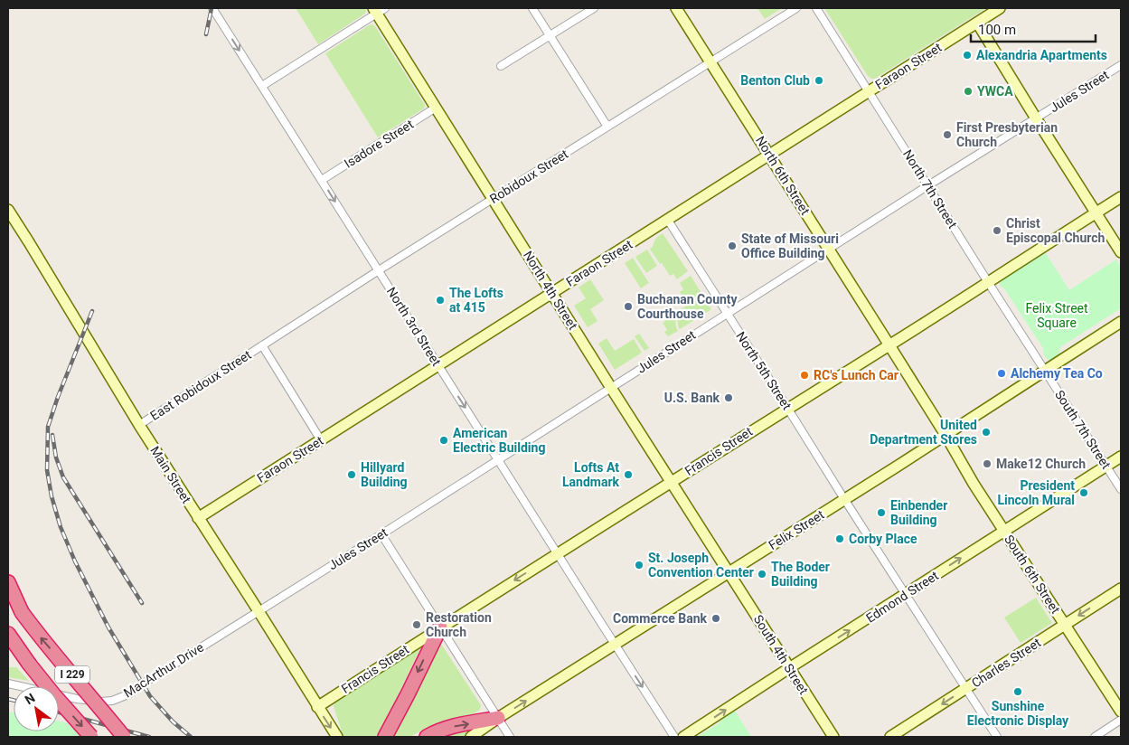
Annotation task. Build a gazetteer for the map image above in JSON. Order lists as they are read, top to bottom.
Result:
{
  "streets": {
    "highway": ["I 229"],
    "main road": [
      "Faraon Street",
      "North 6th Street",
      "North 4th Street",
      "Francis Street",
      "Main Street",
      "Felix Street",
      "South 6th Street",
      "Edmond Street",
      "South 4th Street",
      "Charles Street"
    ],
    "street": [
      "Jules Street",
      "Isadore Street",
      "Robidoux Street",
      "North 7th Street",
      "North 3rd Street",
      "North 5th Street",
      "East Robidoux Street",
      "South 7th Street",
      "MacArthur Drive"
    ]
  },
  "crossings": [
    ["Faraon Street", "North 6th Street"],
    ["Faraon Street", "North 7th Street"],
    ["Faraon Street", "North 4th Street"],
    ["Faraon Street", "North 3rd Street"],
    ["Faraon Street", "North 5th Street"],
    ["Faraon Street", "Main Street"],
    ["Jules Street", "North 6th Street"],
    ["Jules Street", "North 7th Street"],
    ["Jules Street", "North 4th Street"],
    ["Jules Street", "North 3rd Street"],
    ["Jules Street", "North 5th Street"],
    ["Jules Street", "Main Street"],
    ["Jules Street", "MacArthur Drive"],
    ["Isadore Street", "North 4th Street"],
    ["Isadore Street", "North 3rd Street"],
    ["North 6th Street", "Robidoux Street"],
    ["North 6th Street", "Francis Street"],
    ["North 6th Street", "Felix Street"],
    ["North 6th Street", "South 6th Street"],
    ["Robidoux Street", "North 4th Street"],
    ["Robidoux Street", "North 3rd Street"],
    ["Robidoux Street", "East Robidoux Street"],
    ["North 7th Street", "South 7th Street"],
    ["North 7th Street", "Francis Street"],
    ["North 7th Street", "Felix Street"],
    ["North 4th Street", "Francis Street"],
    ["North 4th Street", "Felix Street"],
    ["North 4th Street", "South 4th Street"],
    ["North 3rd Street", "Francis Street"],
    ["North 3rd Street", "Felix Street"],
    ["North 5th Street", "Francis Street"],
    ["North 5th Street", "Felix Street"],
    ["North 5th Street", "Edmond Street"],
    ["North 5th Street", "Charles Street"],
    ["East Robidoux Street", "Main Street"],
    ["South 7th Street", "Felix Street"],
    ["South 7th Street", "Edmond Street"],
    ["Francis Street", "Main Street"],
    ["Main Street", "MacArthur Drive"],
    ["Felix Street", "South 6th Street"],
    ["Felix Street", "South 4th Street"],
    ["South 6th Street", "Edmond Street"],
    ["South 6th Street", "Charles Street"],
    ["Edmond Street", "South 4th Street"]
  ],
  "one_way": ["North 3rd Street", "Edmond Street", "Charles Street"],
  "parks": ["Felix Street Square"],
  "places": [
    "Alexandria Apartments",
    "Benton Club",
    "YWCA",
    "First Presbyterian Church",
    "Christ Episcopal Church",
    "State of Missouri Office Building",
    "The Lofts at 415",
    "Buchanan County Courthouse",
    "Alchemy Tea Co",
    "RC's Lunch Car",
    "U.S. Bank",
    "United Department Stores",
    "American Electric Building",
    "Make12 Church",
    "Hillyard Building",
    "Lofts At Landmark",
    "President Lincoln Mural",
    "Einbender Building",
    "Corby Place",
    "St. Joseph Convention Center",
    "The Boder Building",
    "Commerce Bank",
    "Restoration Church",
    "Sunshine Electronic Display"
  ],
  "scale_bar": "100 m",
  "north": "top left"
}
